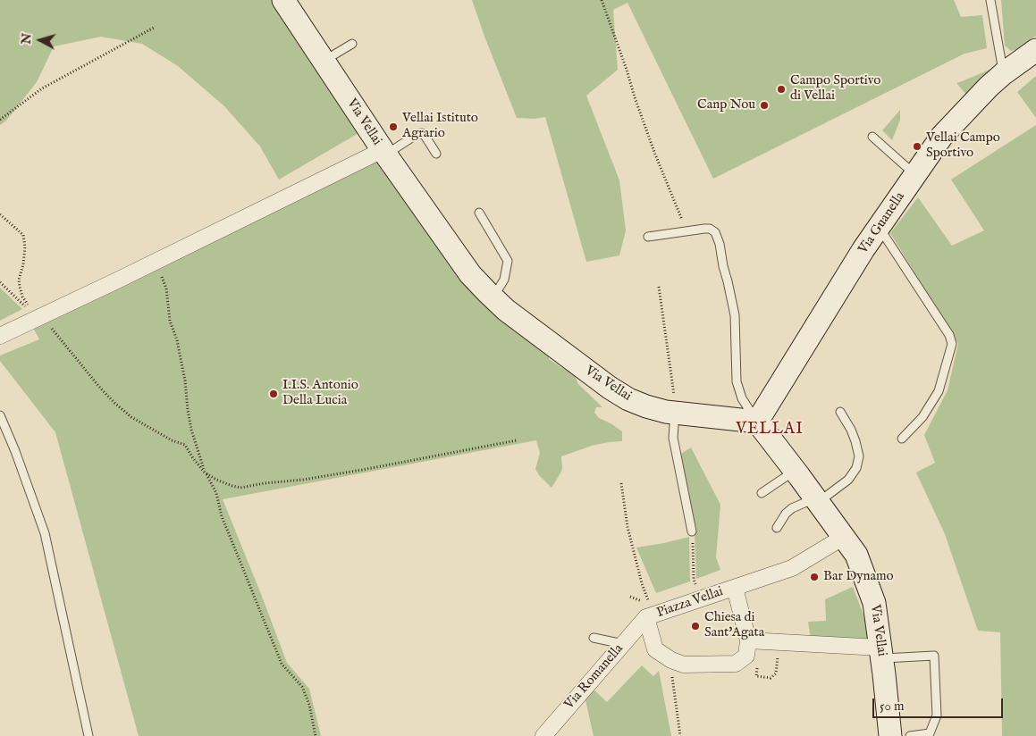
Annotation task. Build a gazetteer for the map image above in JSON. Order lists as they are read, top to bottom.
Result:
{
  "streets": {
    "street": [
      "Via Vellai",
      "Via Guanella",
      "Piazza Vellai",
      "Via Romanella"
    ]
  },
  "crossings": [
    ["Via Vellai", "Via Guanella"],
    ["Via Vellai", "Piazza Vellai"],
    ["Piazza Vellai", "Via Romanella"]
  ],
  "districts": ["VELLAI"],
  "places": [
    "Campo Sportivo di Vellai",
    "Canp Nou",
    "Vellai Istituto Agrario",
    "Vellai Campo Sportivo",
    "I.I.S. Antonio Della Lucia",
    "Bar Dynamo",
    "Chiesa di Sant'Agata"
  ],
  "scale_bar": "50 m",
  "north": "left"
}
